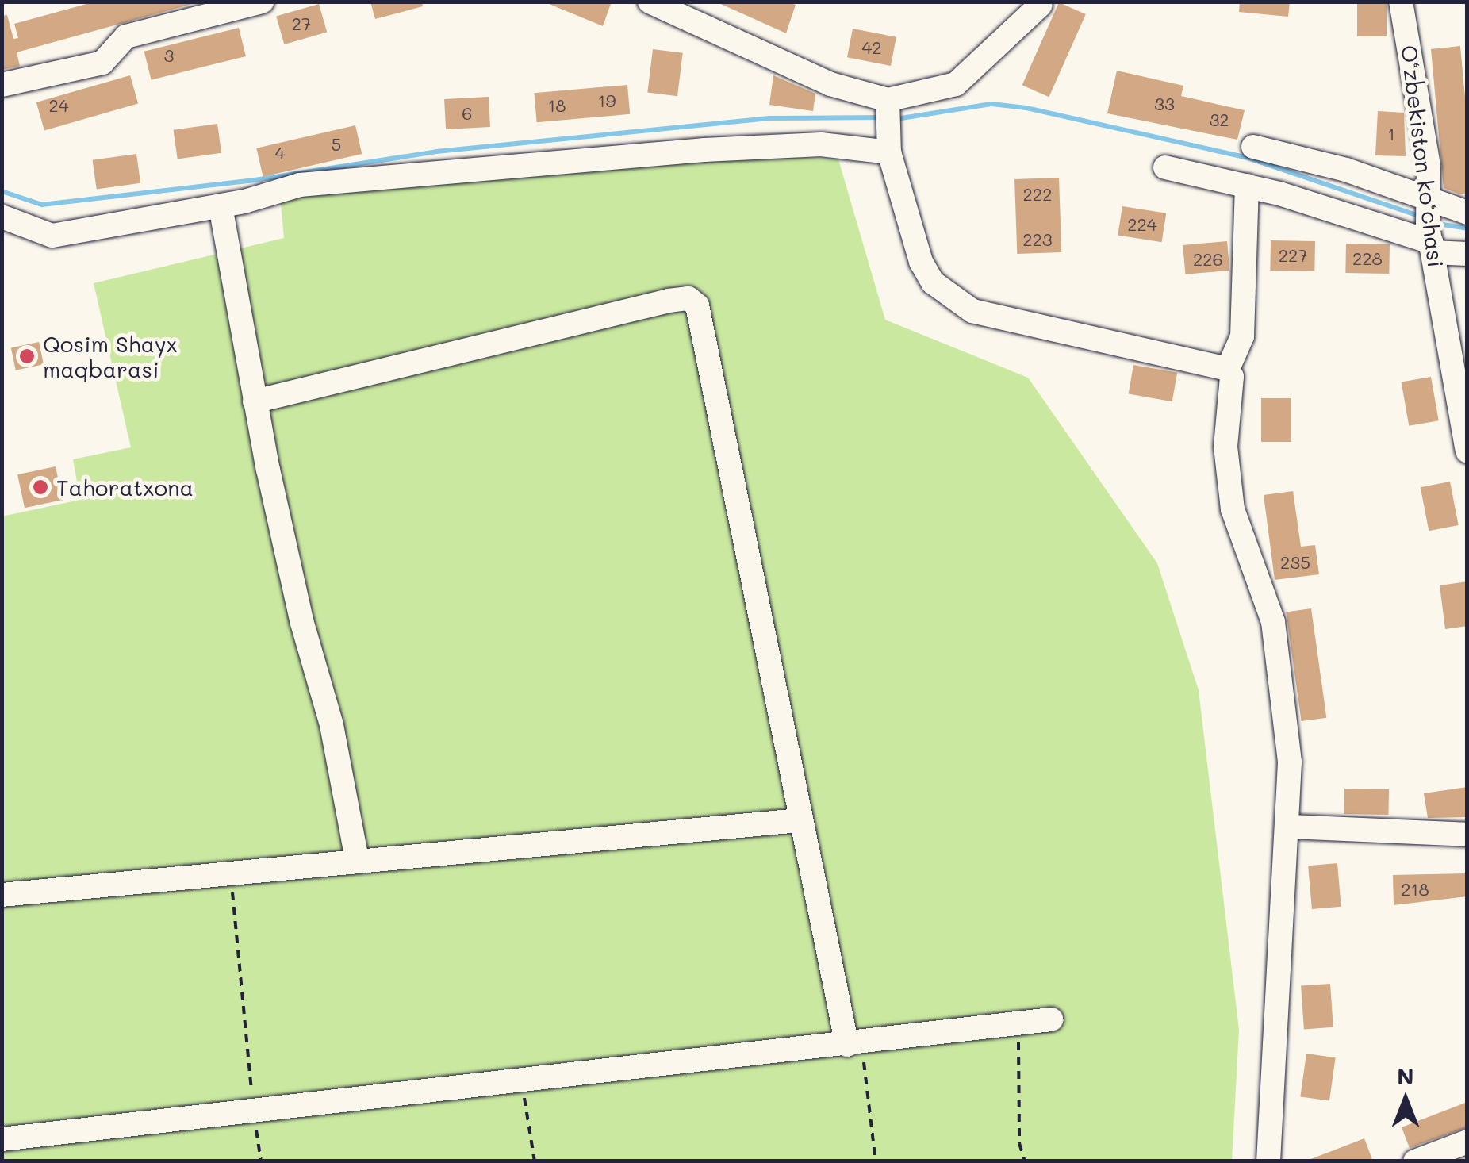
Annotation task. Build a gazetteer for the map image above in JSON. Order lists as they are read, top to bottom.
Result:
{
  "streets": {
    "street": ["O‘zbekiston ko‘chasi"]
  },
  "places": ["Qosim Shayx maqbarasi", "Tahoratxona"],
  "house_numbers": [
    "27",
    "42",
    "3",
    "19",
    "33",
    "24",
    "18",
    "6",
    "32",
    "1",
    "5",
    "4",
    "222",
    "224",
    "223",
    "227",
    "228",
    "226",
    "235",
    "218"
  ],
  "north": "top"
}
